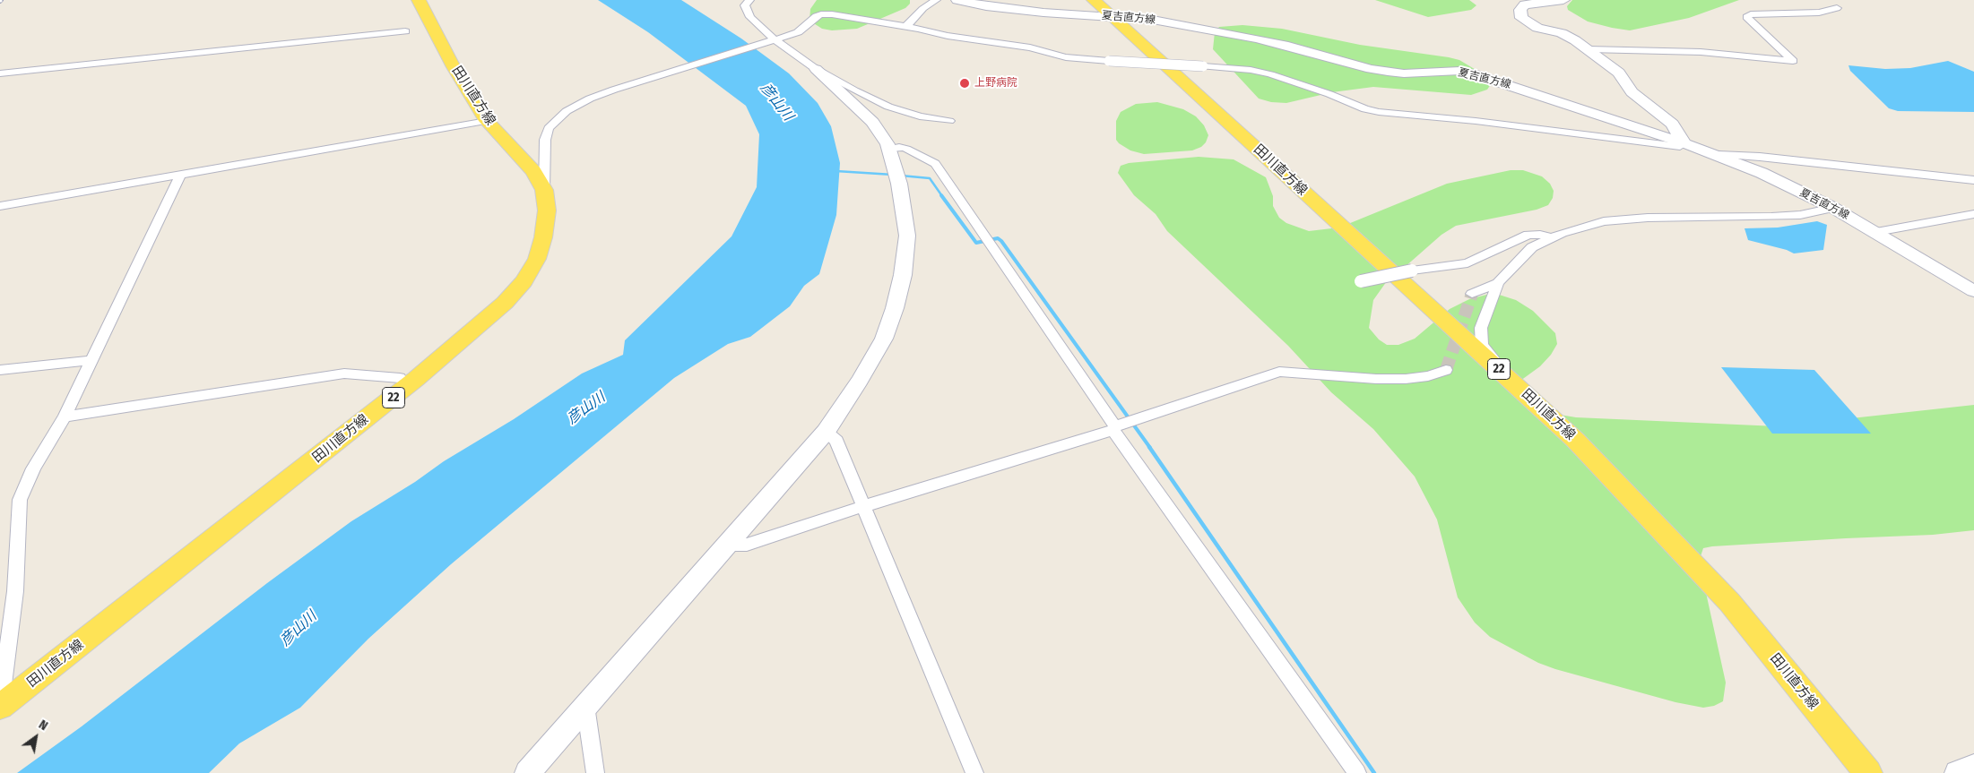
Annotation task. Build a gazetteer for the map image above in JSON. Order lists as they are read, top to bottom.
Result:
{
  "streets": {
    "main road": ["田川直方線", "22"],
    "street": ["夏吉直方線"]
  },
  "crossings": [
    ["夏吉直方線", "田川直方線"]
  ],
  "water": ["彦山川"],
  "places": ["上野病院"],
  "north": "top right"
}
